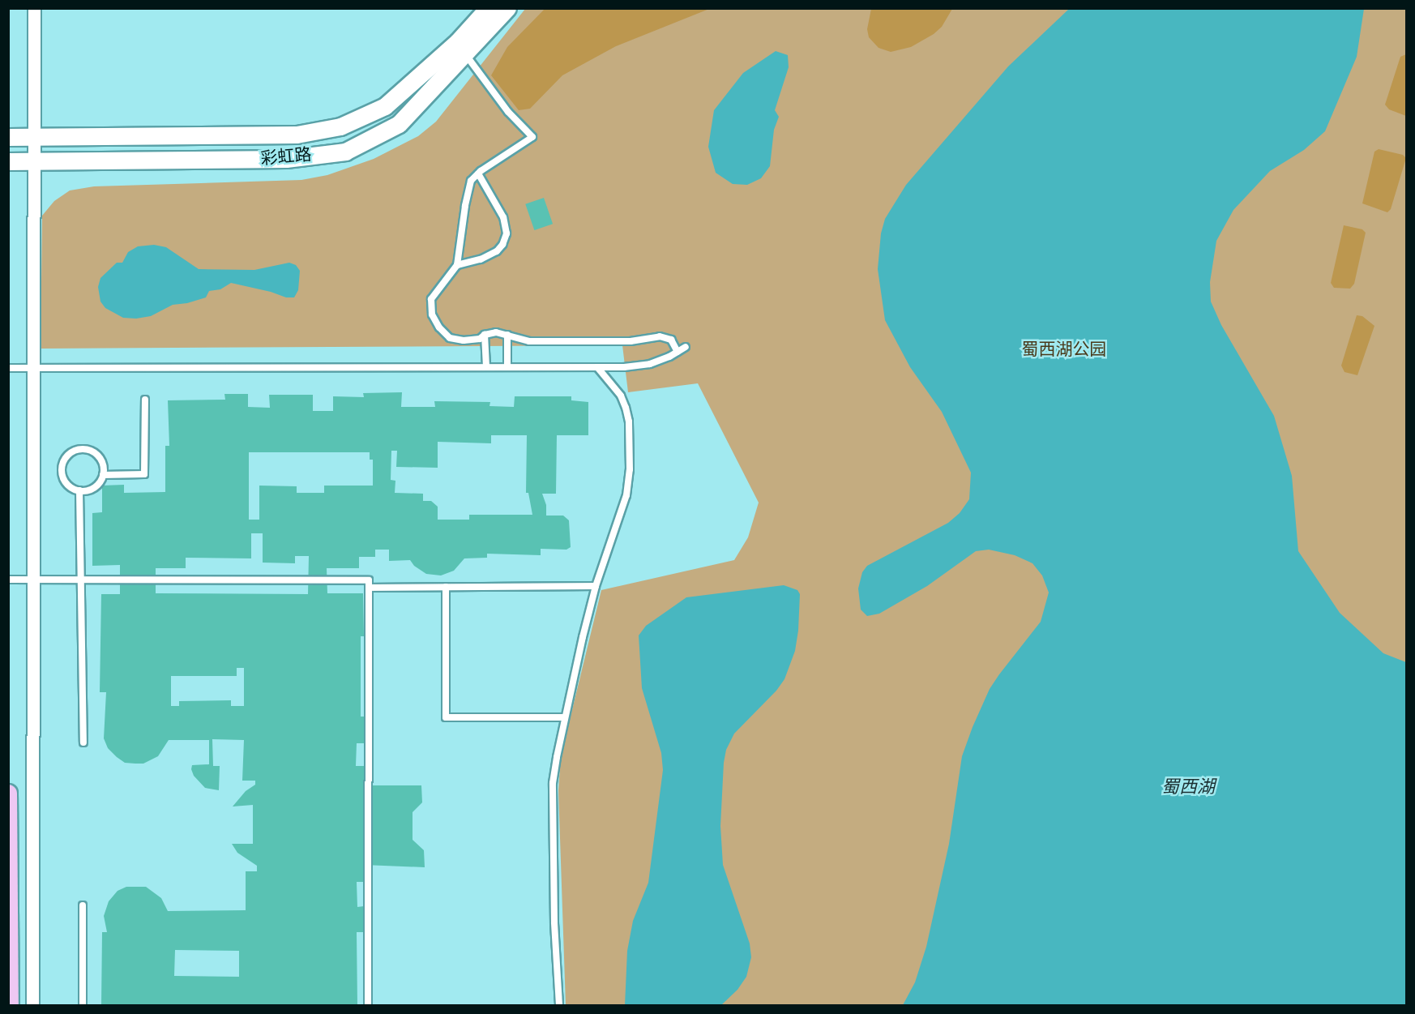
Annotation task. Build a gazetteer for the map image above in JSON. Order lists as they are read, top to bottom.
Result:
{
  "streets": {
    "main road": ["彩虹路"]
  },
  "water": ["蜀西湖"],
  "parks": ["蜀西湖公园"]
}
